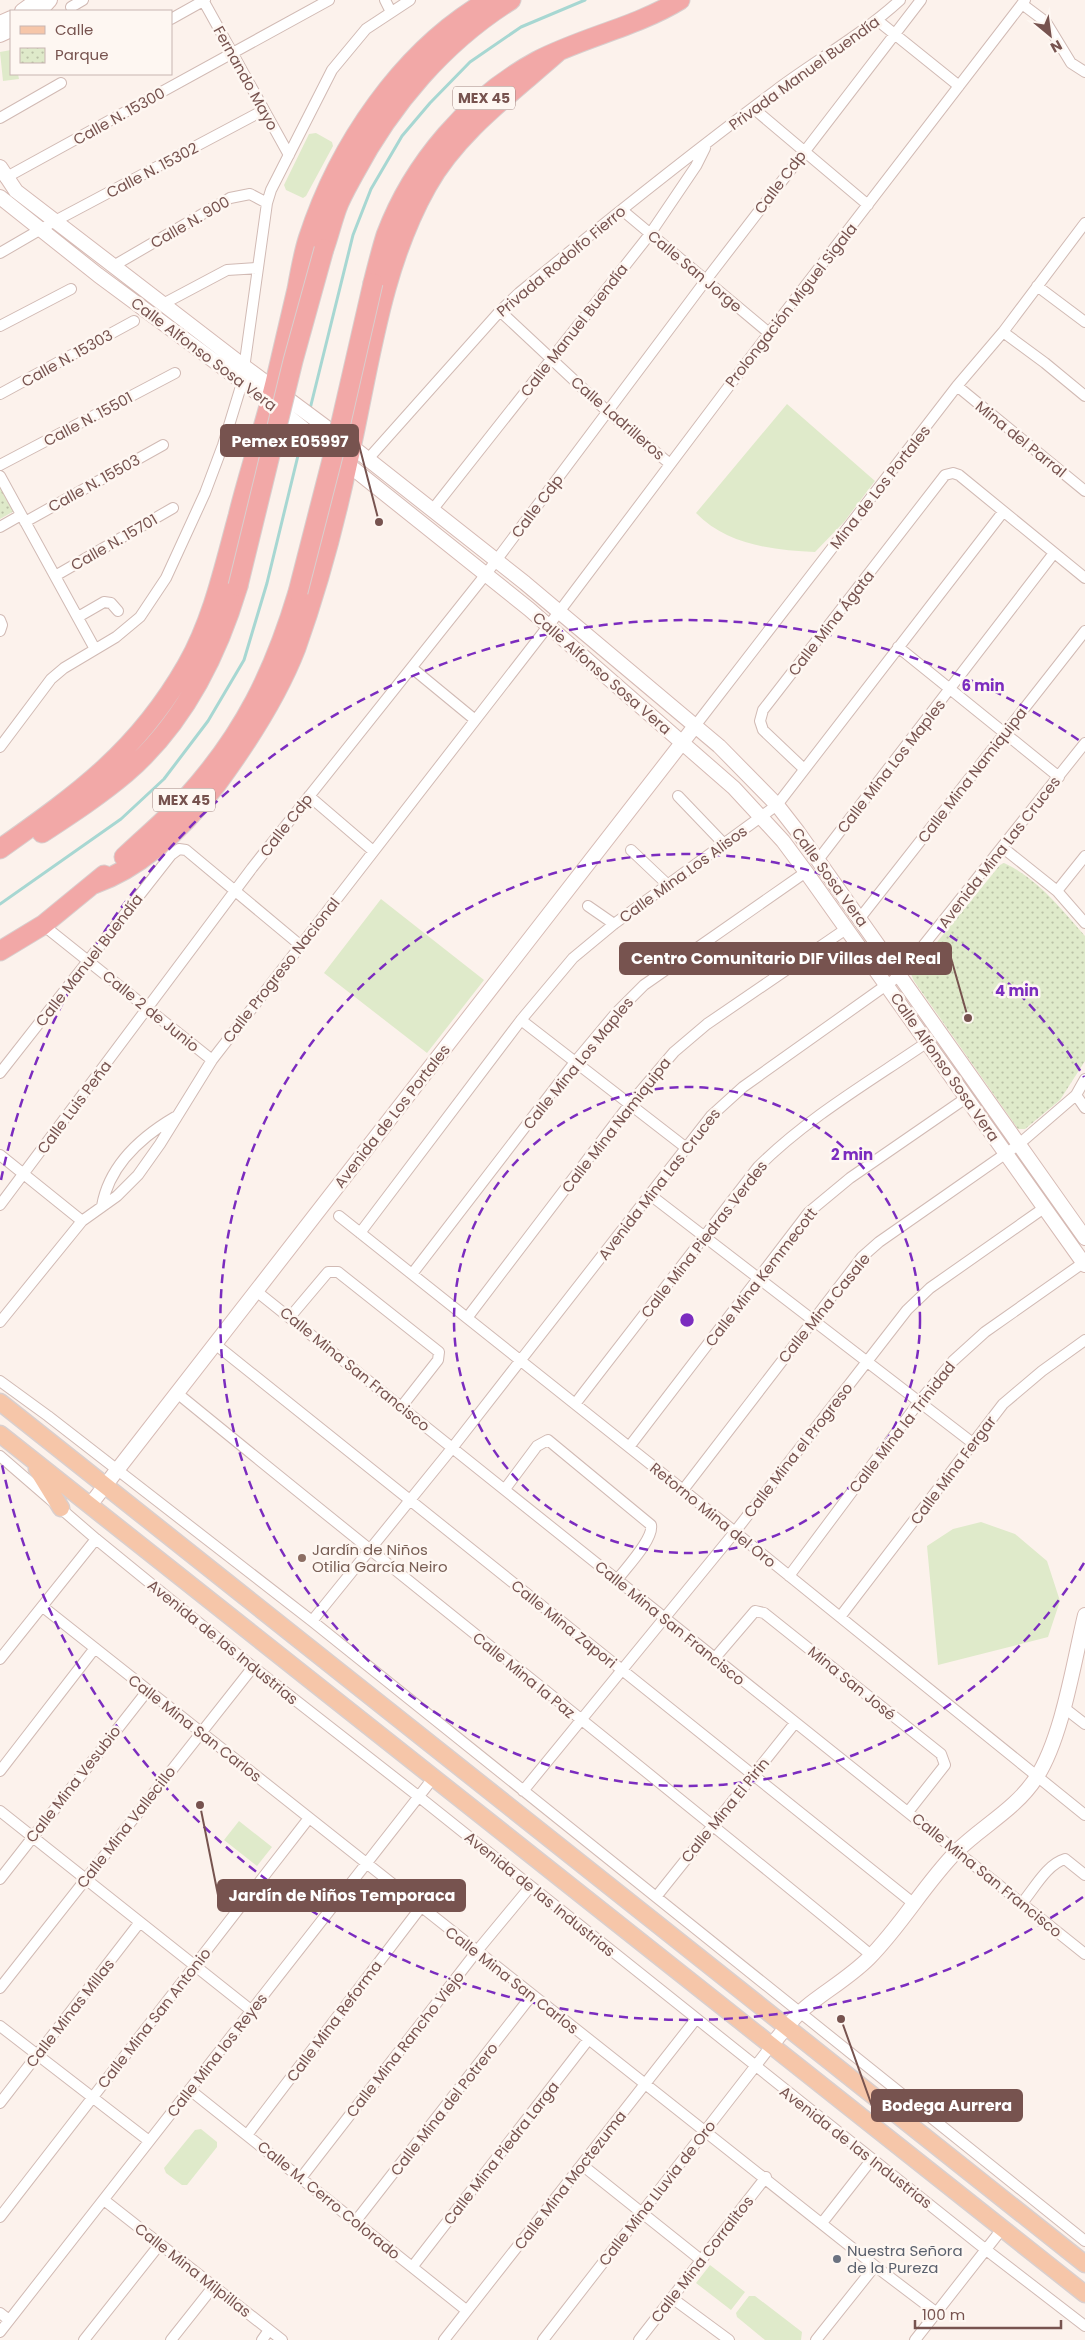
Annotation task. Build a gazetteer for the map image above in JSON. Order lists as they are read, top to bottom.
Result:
{
  "streets": {
    "highway": ["MEX 45"],
    "main road": [
      "Calle Alfonso Sosa Vera",
      "Calle Sosa Vera",
      "Avenida de Los Portales",
      "Avenida de las Industrias"
    ],
    "street": [
      "Privada Manuel Buendía",
      "Fernando Mayo",
      "Calle N. 15300",
      "Calle N. 15302",
      "Calle Cdp",
      "Calle N. 900",
      "Privada Rodolfo Fierro",
      "Calle San Jorge",
      "Prolongación Miguel Sigala",
      "Calle Manuel Buendía",
      "Calle N. 15303",
      "Calle Ladrilleros",
      "Calle N. 15501",
      "Mina del Parral",
      "Calle N. 15503",
      "Mina de Los Portales",
      "Calle N. 15701",
      "Calle Mina Ágata",
      "Calle Mina Los Maples",
      "Calle Mina Namiquipa",
      "Avenida Mina Las Cruces",
      "Calle Mina Los Alisos",
      "Calle Progreso Nacional",
      "Calle 2 de Junio",
      "Calle Luis Peña",
      "Calle Mina Piedras Verdes",
      "Calle Mina Kemmecott",
      "Calle Mina Casale",
      "Calle Mina San Francisco",
      "Calle Mina la Trinidad",
      "Calle Mina el Progreso",
      "Calle Mina Fergar",
      "Retorno Mina del Oro",
      "Calle Mina Zapori",
      "Calle Mina la Paz",
      "Mina San José",
      "Calle Mina San Carlos",
      "Calle Mina Vesubio",
      "Calle Mina El Pirin",
      "Calle Mina Vallecillo",
      "Calle Minas Millas",
      "Calle Mina San Antonio",
      "Calle Mina Reforma",
      "Calle Mina Rancho Viejo",
      "Calle Mina los Reyes",
      "Calle Mina del Potrero",
      "Calle Mina Piedra Larga",
      "Calle Mina Moctezuma",
      "Calle Mina Lluvia de Oro",
      "Calle M. Cerro Colorado",
      "Calle Mina Corralitos",
      "Calle Mina Milpillas"
    ]
  },
  "crossings": [
    ["Privada Manuel Buendía", "Privada Rodolfo Fierro"],
    ["Privada Manuel Buendía", "Calle Manuel Buendía"],
    ["Fernando Mayo", "Calle N. 15300"],
    ["Fernando Mayo", "Calle N. 15302"],
    ["MEX 45", "Calle 2 de Junio"],
    ["Calle N. 15300", "Calle Alfonso Sosa Vera"],
    ["Calle N. 15302", "Calle Alfonso Sosa Vera"],
    ["Calle Cdp", "Calle San Jorge"],
    ["Calle Cdp", "Calle Manuel Buendía"],
    ["Calle Cdp", "Calle Alfonso Sosa Vera"],
    ["Calle Cdp", "Calle Ladrilleros"],
    ["Calle Cdp", "Calle 2 de Junio"],
    ["Calle Cdp", "Calle Luis Peña"],
    ["Calle N. 900", "Calle Alfonso Sosa Vera"],
    ["Privada Rodolfo Fierro", "Calle San Jorge"],
    ["Privada Rodolfo Fierro", "Calle Manuel Buendía"],
    ["Privada Rodolfo Fierro", "Calle Alfonso Sosa Vera"],
    ["Privada Rodolfo Fierro", "Calle Ladrilleros"],
    ["Calle San Jorge", "Prolongación Miguel Sigala"],
    ["Calle San Jorge", "Calle Manuel Buendía"],
    ["Prolongación Miguel Sigala", "Calle Alfonso Sosa Vera"],
    ["Prolongación Miguel Sigala", "Calle Ladrilleros"],
    ["Prolongación Miguel Sigala", "Calle Sosa Vera"],
    ["Prolongación Miguel Sigala", "Calle Progreso Nacional"],
    ["Calle Manuel Buendía", "Calle Alfonso Sosa Vera"],
    ["Calle Manuel Buendía", "Calle Ladrilleros"],
    ["Calle Manuel Buendía", "Calle 2 de Junio"],
    ["Calle Alfonso Sosa Vera", "Calle Mina Los Maples"],
    ["Calle Alfonso Sosa Vera", "Calle Mina Namiquipa"],
    ["Calle Alfonso Sosa Vera", "Avenida Mina Las Cruces"],
    ["Calle Alfonso Sosa Vera", "Calle Mina Los Alisos"],
    ["Calle Alfonso Sosa Vera", "Calle Sosa Vera"],
    ["Calle Alfonso Sosa Vera", "Calle Progreso Nacional"],
    ["Calle Alfonso Sosa Vera", "Avenida de Los Portales"],
    ["Calle Alfonso Sosa Vera", "Calle Mina Piedras Verdes"],
    ["Calle Alfonso Sosa Vera", "Calle Mina Kemmecott"],
    ["Calle Alfonso Sosa Vera", "Calle Mina Casale"],
    ["Calle Alfonso Sosa Vera", "Calle Mina la Trinidad"],
    ["Calle Alfonso Sosa Vera", "Calle Mina el Progreso"],
    ["Mina del Parral", "Mina de Los Portales"],
    ["Mina de Los Portales", "Calle Sosa Vera"],
    ["Mina de Los Portales", "Avenida de Los Portales"],
    ["Calle Mina Ágata", "Calle Mina Los Alisos"],
    ["Calle Mina Los Maples", "Calle Sosa Vera"],
    ["Calle Mina Los Maples", "Retorno Mina del Oro"],
    ["Calle Mina Namiquipa", "Calle Sosa Vera"],
    ["Calle Mina Namiquipa", "Retorno Mina del Oro"],
    ["Avenida Mina Las Cruces", "Calle Sosa Vera"],
    ["Avenida Mina Las Cruces", "Calle Mina San Francisco"],
    ["Avenida Mina Las Cruces", "Retorno Mina del Oro"],
    ["Avenida Mina Las Cruces", "Calle Mina Zapori"],
    ["Avenida Mina Las Cruces", "Calle Mina la Paz"],
    ["Calle Mina Los Alisos", "Calle Sosa Vera"],
    ["Calle Mina Los Alisos", "Retorno Mina del Oro"],
    ["Calle Sosa Vera", "Calle Progreso Nacional"],
    ["Calle Sosa Vera", "Avenida de Los Portales"],
    ["Calle Sosa Vera", "Calle Mina Casale"],
    ["Calle Progreso Nacional", "Calle 2 de Junio"],
    ["Calle 2 de Junio", "Calle Luis Peña"],
    ["Avenida de Los Portales", "Calle Mina San Francisco"],
    ["Avenida de Los Portales", "Calle Mina Zapori"],
    ["Avenida de Los Portales", "Avenida de las Industrias"],
    ["Avenida de Los Portales", "Calle Mina la Paz"],
    ["Calle Mina Piedras Verdes", "Retorno Mina del Oro"],
    ["Calle Mina Kemmecott", "Retorno Mina del Oro"],
    ["Calle Mina Casale", "Retorno Mina del Oro"],
    ["Calle Mina San Francisco", "Calle Mina el Progreso"],
    ["Calle Mina San Francisco", "Mina San José"],
    ["Calle Mina San Francisco", "Calle Mina El Pirin"],
    ["Calle Mina la Trinidad", "Retorno Mina del Oro"],
    ["Calle Mina el Progreso", "Retorno Mina del Oro"],
    ["Calle Mina el Progreso", "Calle Mina Zapori"],
    ["Calle Mina el Progreso", "Calle Mina la Paz"],
    ["Calle Mina Fergar", "Retorno Mina del Oro"],
    ["Calle Mina Zapori", "Calle Mina El Pirin"],
    ["Avenida de las Industrias", "Calle Mina Vallecillo"],
    ["Avenida de las Industrias", "Calle Mina Rancho Viejo"],
    ["Avenida de las Industrias", "Calle Mina los Reyes"],
    ["Avenida de las Industrias", "Calle Mina Moctezuma"],
    ["Avenida de las Industrias", "Calle Mina Lluvia de Oro"],
    ["Calle Mina la Paz", "Calle Mina El Pirin"],
    ["Calle Mina San Carlos", "Calle Mina Vesubio"],
    ["Calle Mina San Carlos", "Calle Mina Vallecillo"],
    ["Calle Mina San Carlos", "Calle Mina San Antonio"],
    ["Calle Mina San Carlos", "Calle Mina Reforma"],
    ["Calle Mina San Carlos", "Calle Mina Rancho Viejo"],
    ["Calle Mina San Carlos", "Calle Mina los Reyes"],
    ["Calle Mina San Carlos", "Calle Mina del Potrero"],
    ["Calle Mina San Carlos", "Calle Mina Piedra Larga"],
    ["Calle Mina San Carlos", "Calle Mina Moctezuma"],
    ["Calle Mina San Carlos", "Calle Mina Lluvia de Oro"],
    ["Calle Mina San Carlos", "Calle Mina Corralitos"],
    ["Calle Mina Reforma", "Calle M. Cerro Colorado"],
    ["Calle Mina Rancho Viejo", "Calle M. Cerro Colorado"],
    ["Calle Mina los Reyes", "Calle M. Cerro Colorado"],
    ["Calle Mina los Reyes", "Calle Mina Milpillas"],
    ["Calle Mina del Potrero", "Calle M. Cerro Colorado"],
    ["Calle Mina Piedra Larga", "Calle M. Cerro Colorado"],
    ["Calle Mina Moctezuma", "Calle M. Cerro Colorado"]
  ],
  "places": [
    "Pemex E05997",
    "Centro Comunitario DIF Villas del Real",
    "Jardín de Niños Otilia García Neiro",
    "Jardín de Niños Temporaca",
    "Bodega Aurrera",
    "Nuestra Señora de la Pureza"
  ],
  "legend": ["Calle", "Parque"],
  "scale_bar": "100 m",
  "north": "bottom right",
  "rings": ["6 min", "4 min", "2 min"]
}
